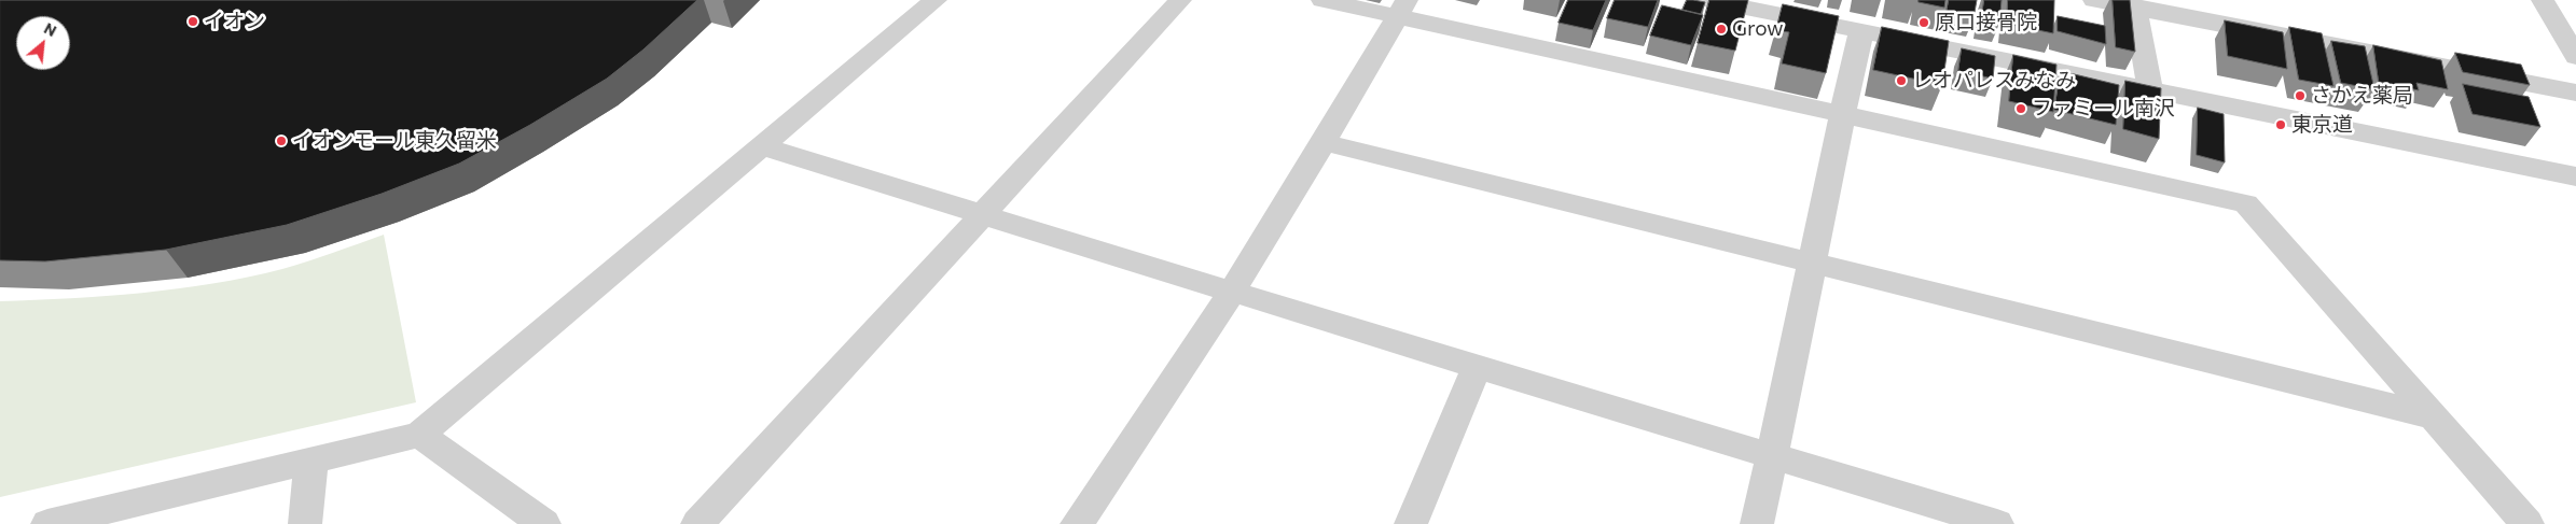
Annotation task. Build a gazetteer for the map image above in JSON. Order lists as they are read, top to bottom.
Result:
{
  "places": [
    "イオン",
    "原口接骨院",
    "Grow",
    "レオパレスみなみ",
    "さかえ薬局",
    "ファミール南沢",
    "東京道",
    "イオンモール東久留米"
  ],
  "north": "top right"
}
